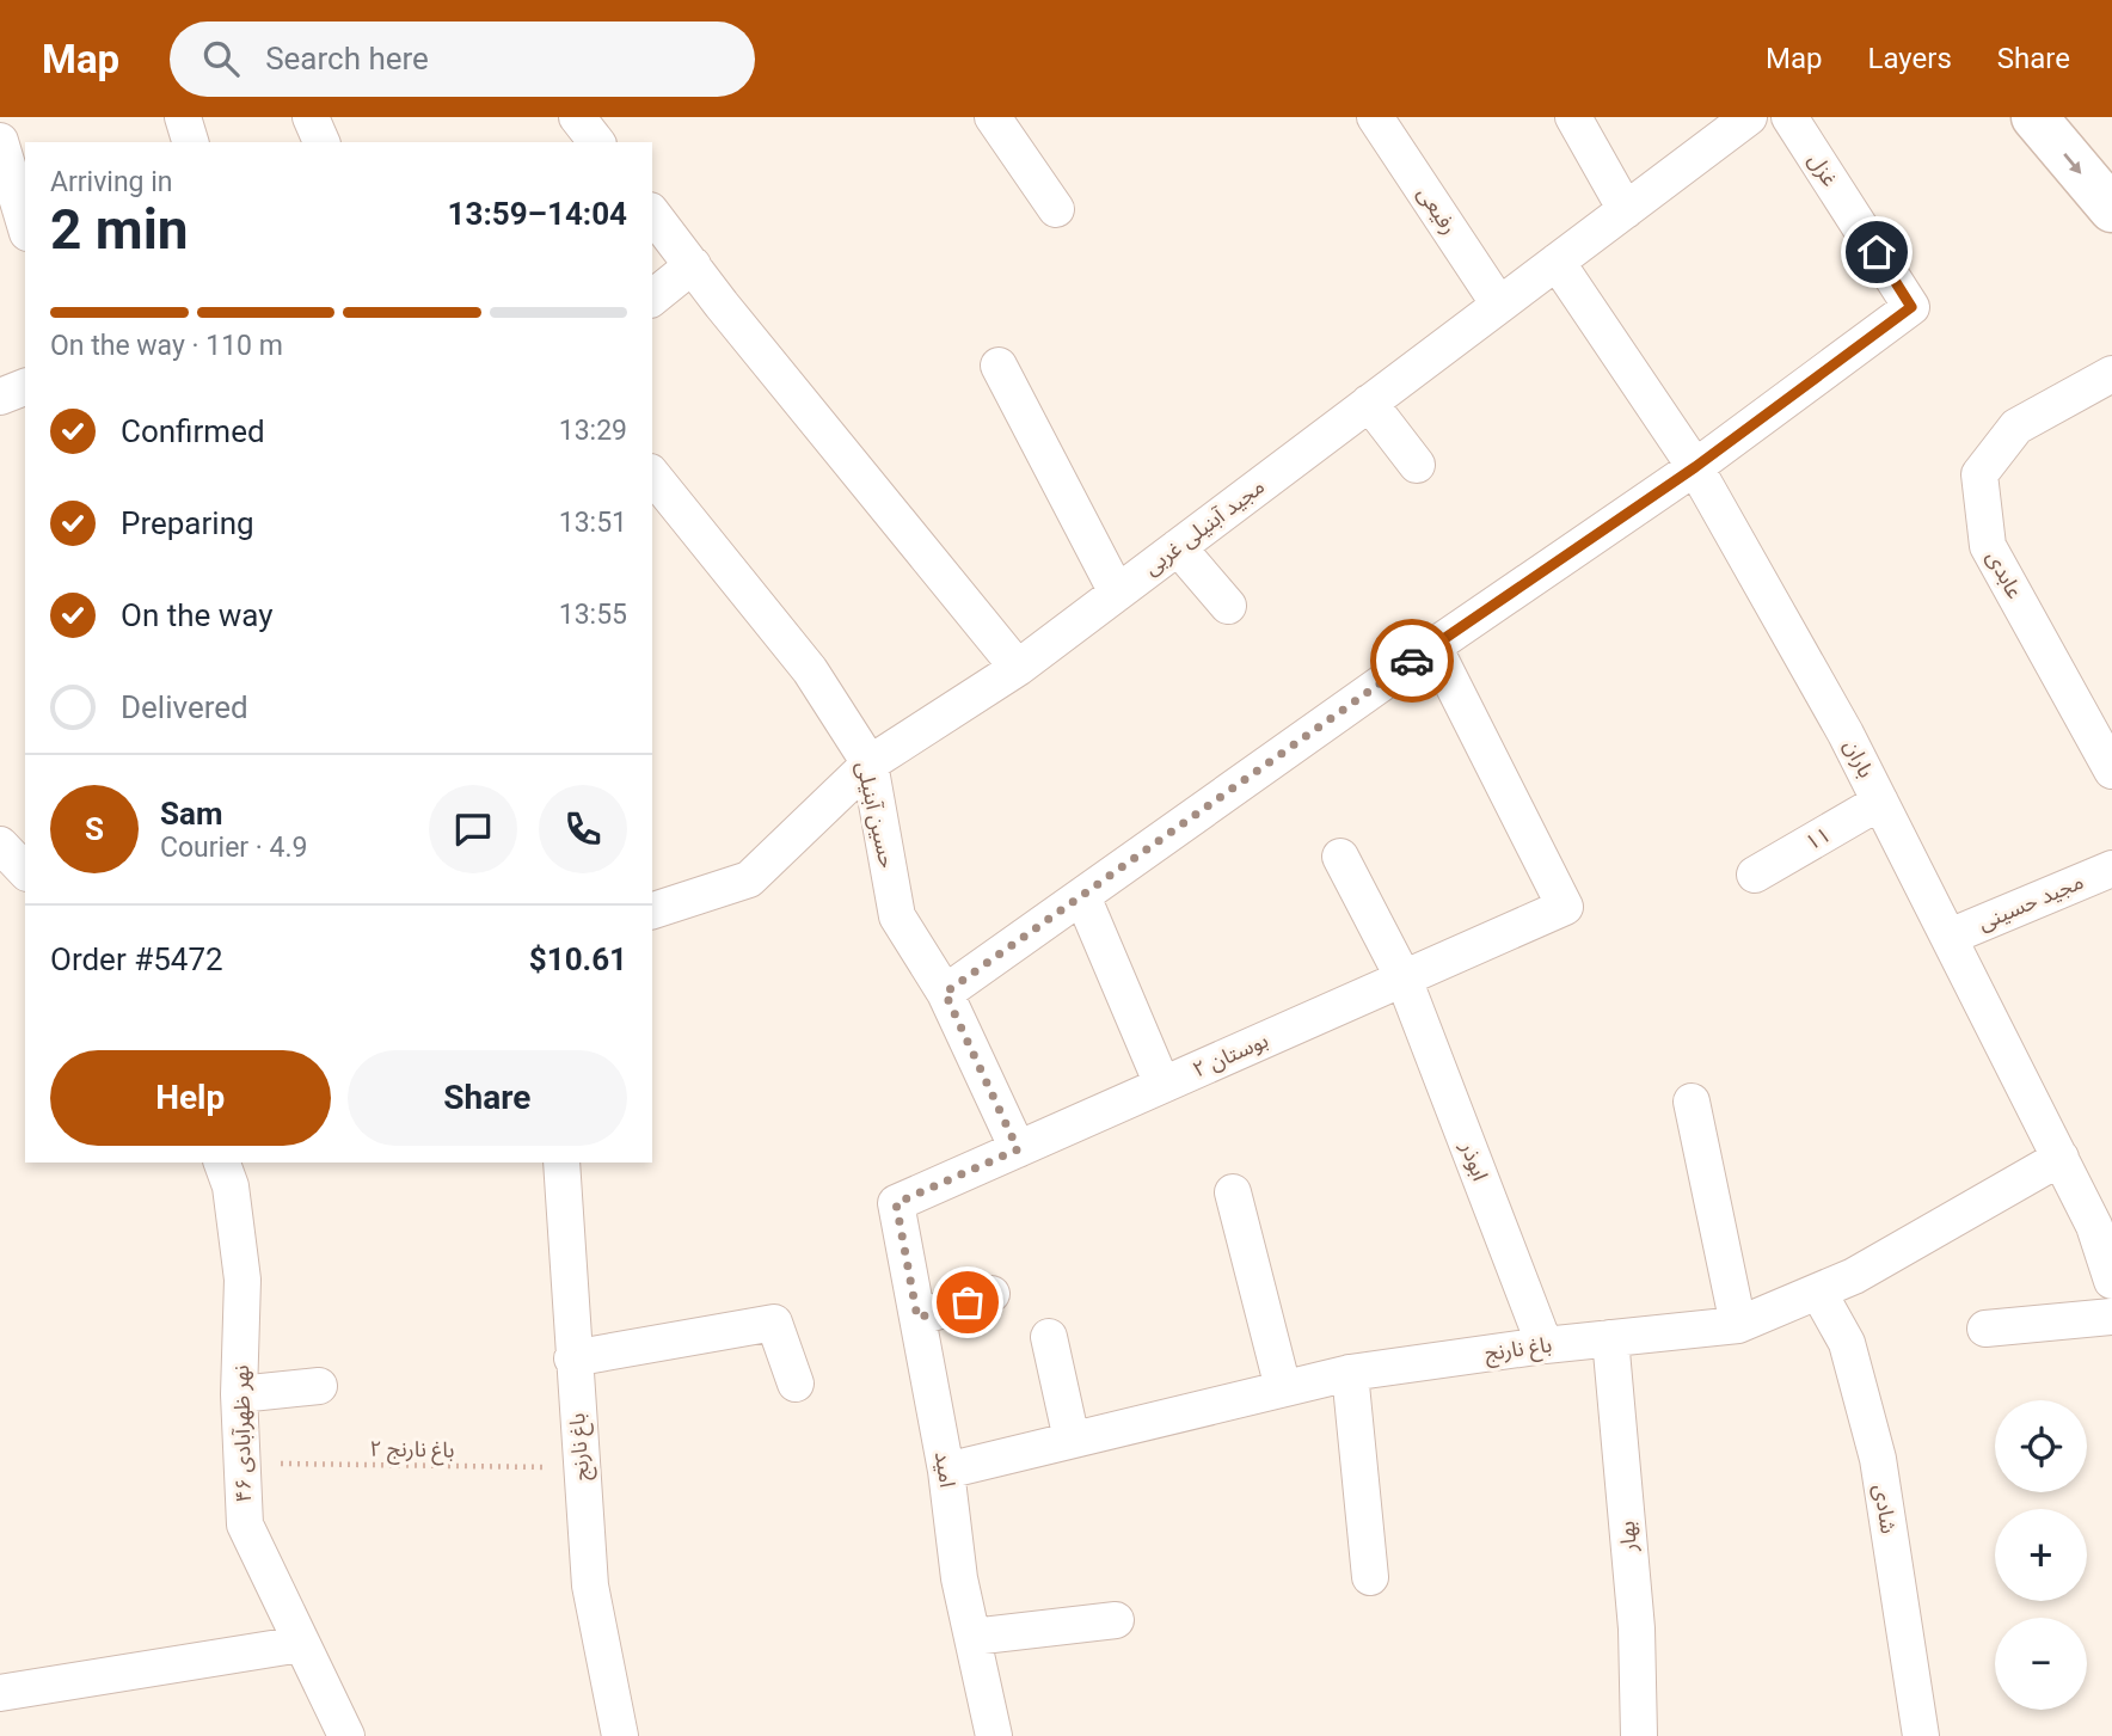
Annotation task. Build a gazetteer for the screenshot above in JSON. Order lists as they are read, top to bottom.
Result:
{
  "streets": {
    "street": [
      "غزل",
      "رفیعی",
      "مجید آبنیلی غربی",
      "عابدی",
      "باران",
      "حسین آبنیلی",
      "۱۱",
      "مجید حسینی",
      "بوستان ۲",
      "ابوذر",
      "باغ نارنج",
      "نهر ظهرآبادی ۴۶",
      "امید",
      "شادی",
      "بهار"
    ],
    "path": ["باغ نارنج ۲"]
  },
  "crossings": [
    ["غزل", "باران"],
    ["رفیعی", "مجید آبنیلی غربی"],
    ["مجید آبنیلی غربی", "باران"],
    ["مجید آبنیلی غربی", "حسین آبنیلی"],
    ["باران", "۱۱"],
    ["باران", "مجید حسینی"],
    ["باران", "باغ نارنج"],
    ["حسین آبنیلی", "بوستان ۲"],
    ["بوستان ۲", "ابوذر"],
    ["بوستان ۲", "امید"],
    ["ابوذر", "باغ نارنج"],
    ["باغ نارنج", "باغ نارنج ۲"],
    ["باغ نارنج", "امید"],
    ["باغ نارنج", "شادی"],
    ["باغ نارنج", "بهار"],
    ["نهر ظهرآبادی ۴۶", "باغ نارنج ۲"]
  ],
  "page": {
    "header": "Map",
    "search": "Search here",
    "nav": ["Map", "Layers", "Share"],
    "heading": ["2 min", "Arriving in", "13:59–14:04"],
    "panel": [
      "Sam",
      "Courier · 4.9",
      "Order #5472",
      "$10.61"
    ],
    "bar": "On the way · 110 m",
    "list": [
      ["Confirmed", "13:29"],
      ["Preparing", "13:51"],
      ["On the way", "13:55"],
      "Delivered"
    ],
    "round": "S",
    "buttons": ["Help", "Share"],
    "map_buttons": ["+", "−"]
  }
}
